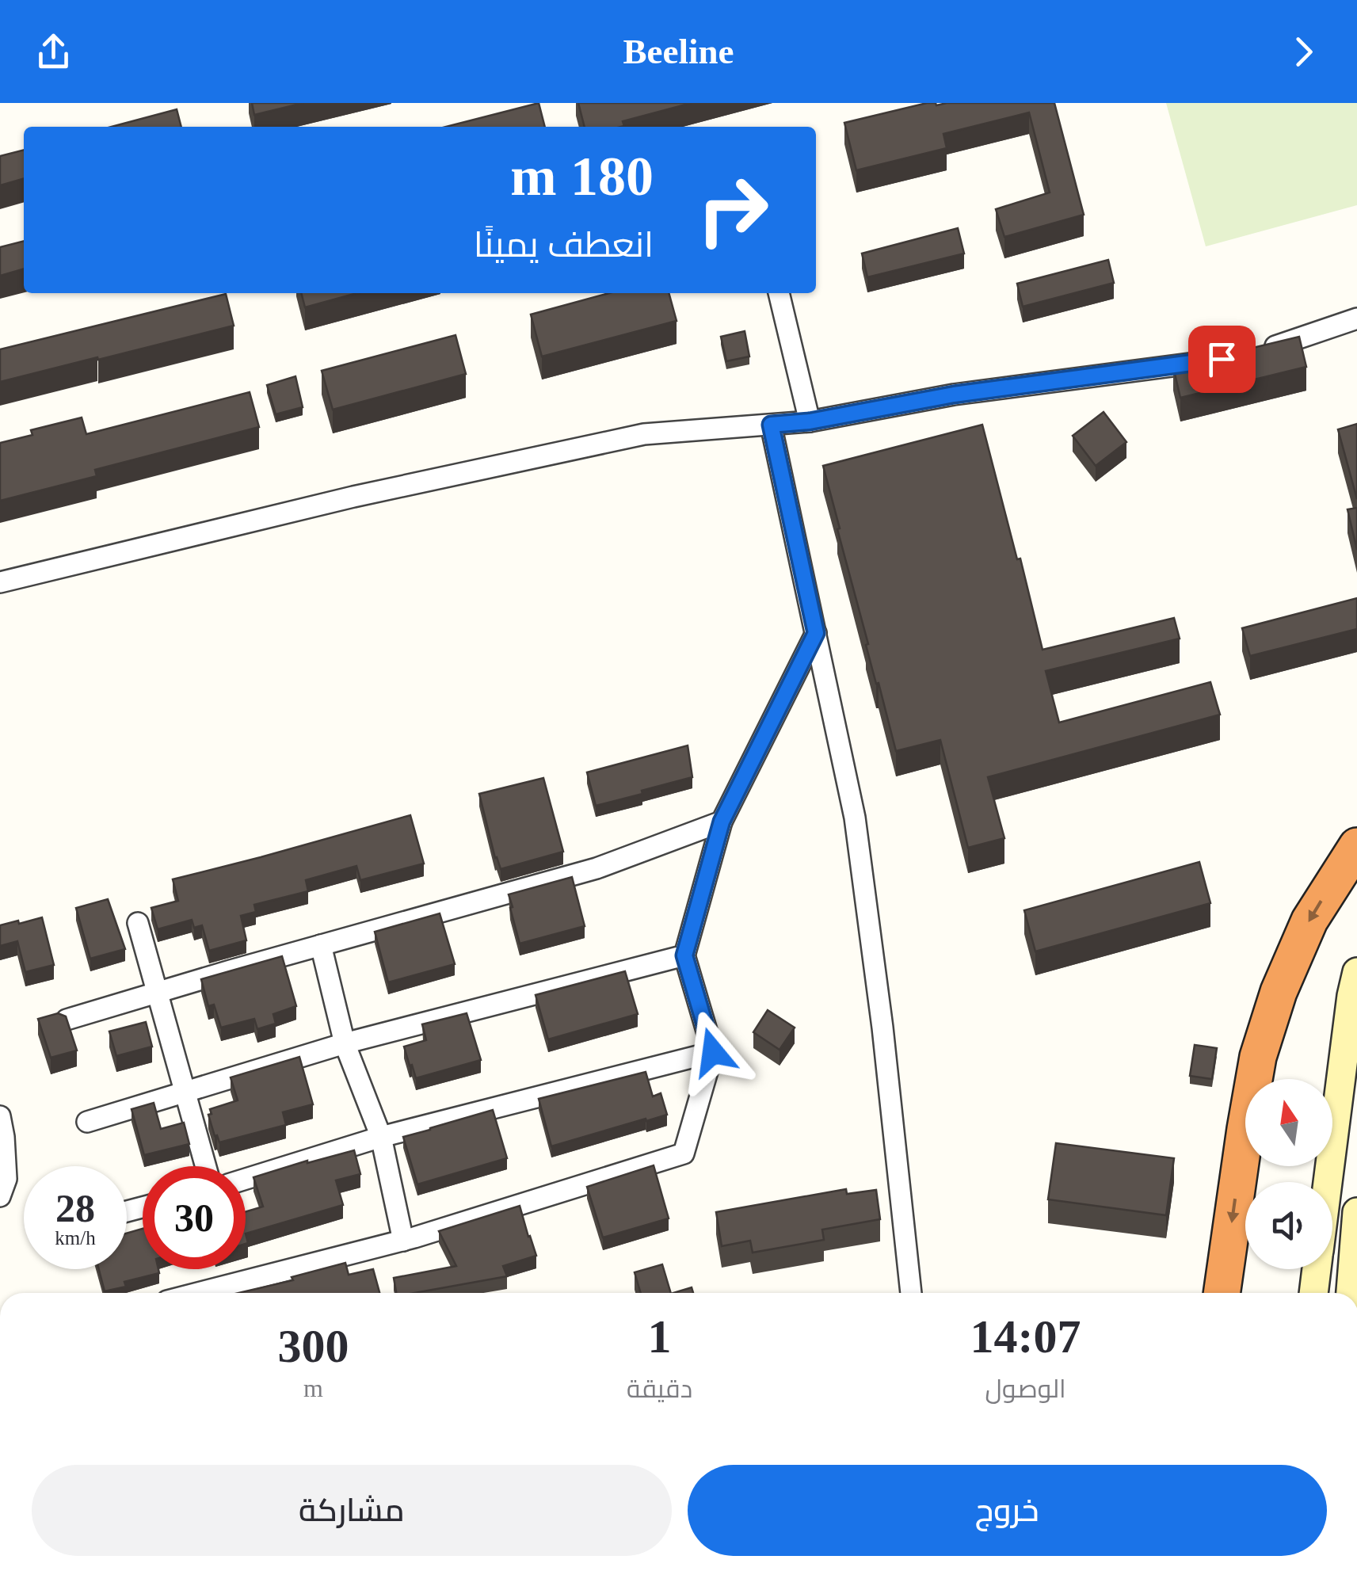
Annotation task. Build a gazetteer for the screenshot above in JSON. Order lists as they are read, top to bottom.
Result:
{
  "north": "top",
  "page": {
    "header": "Beeline",
    "turn": ["180 m", "انعطف يمينًا"],
    "speed": "28 km/h",
    "limit": "30",
    "eta": [
      "14:07",
      "الوصول",
      "1",
      "دقيقة",
      "300",
      "m"
    ],
    "buttons": ["خروج", "مشاركة"]
  }
}
